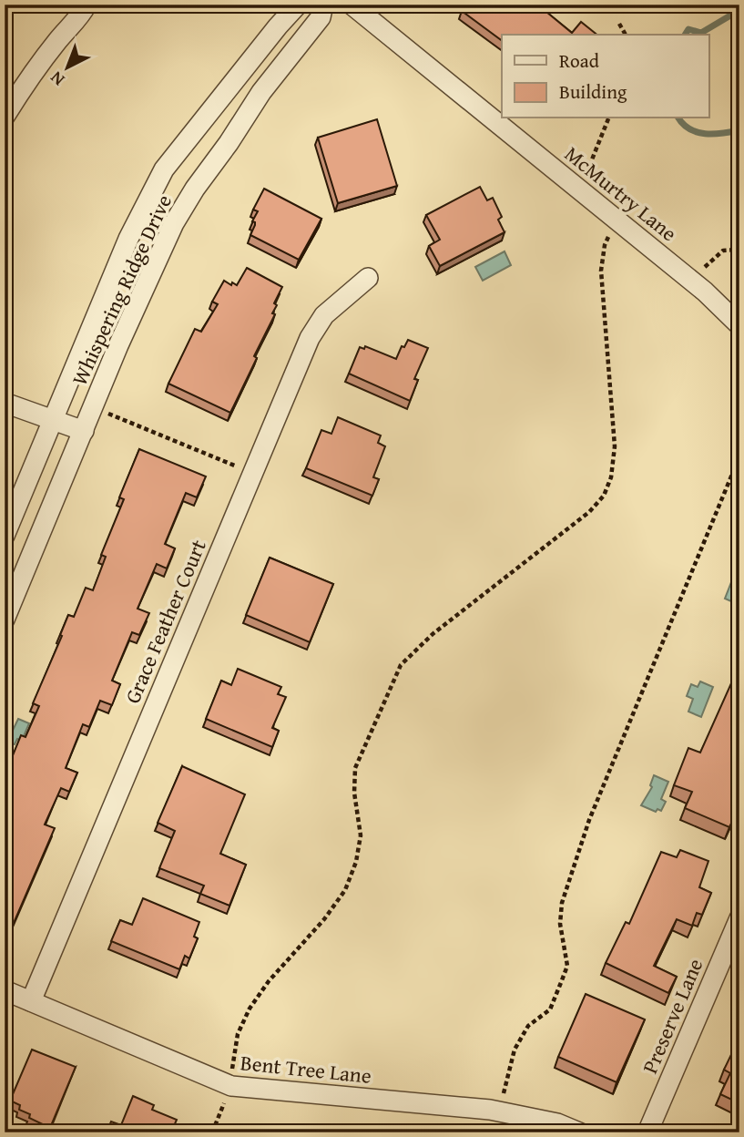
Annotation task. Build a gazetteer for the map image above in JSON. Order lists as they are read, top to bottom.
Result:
{
  "streets": {
    "street": [
      "McMurtry Lane",
      "Whispering Ridge Drive",
      "Grace Feather Court",
      "Preserve Lane",
      "Bent Tree Lane"
    ]
  },
  "crossings": [
    ["Grace Feather Court", "Bent Tree Lane"]
  ],
  "legend": ["Road", "Building"],
  "north": "bottom left"
}
